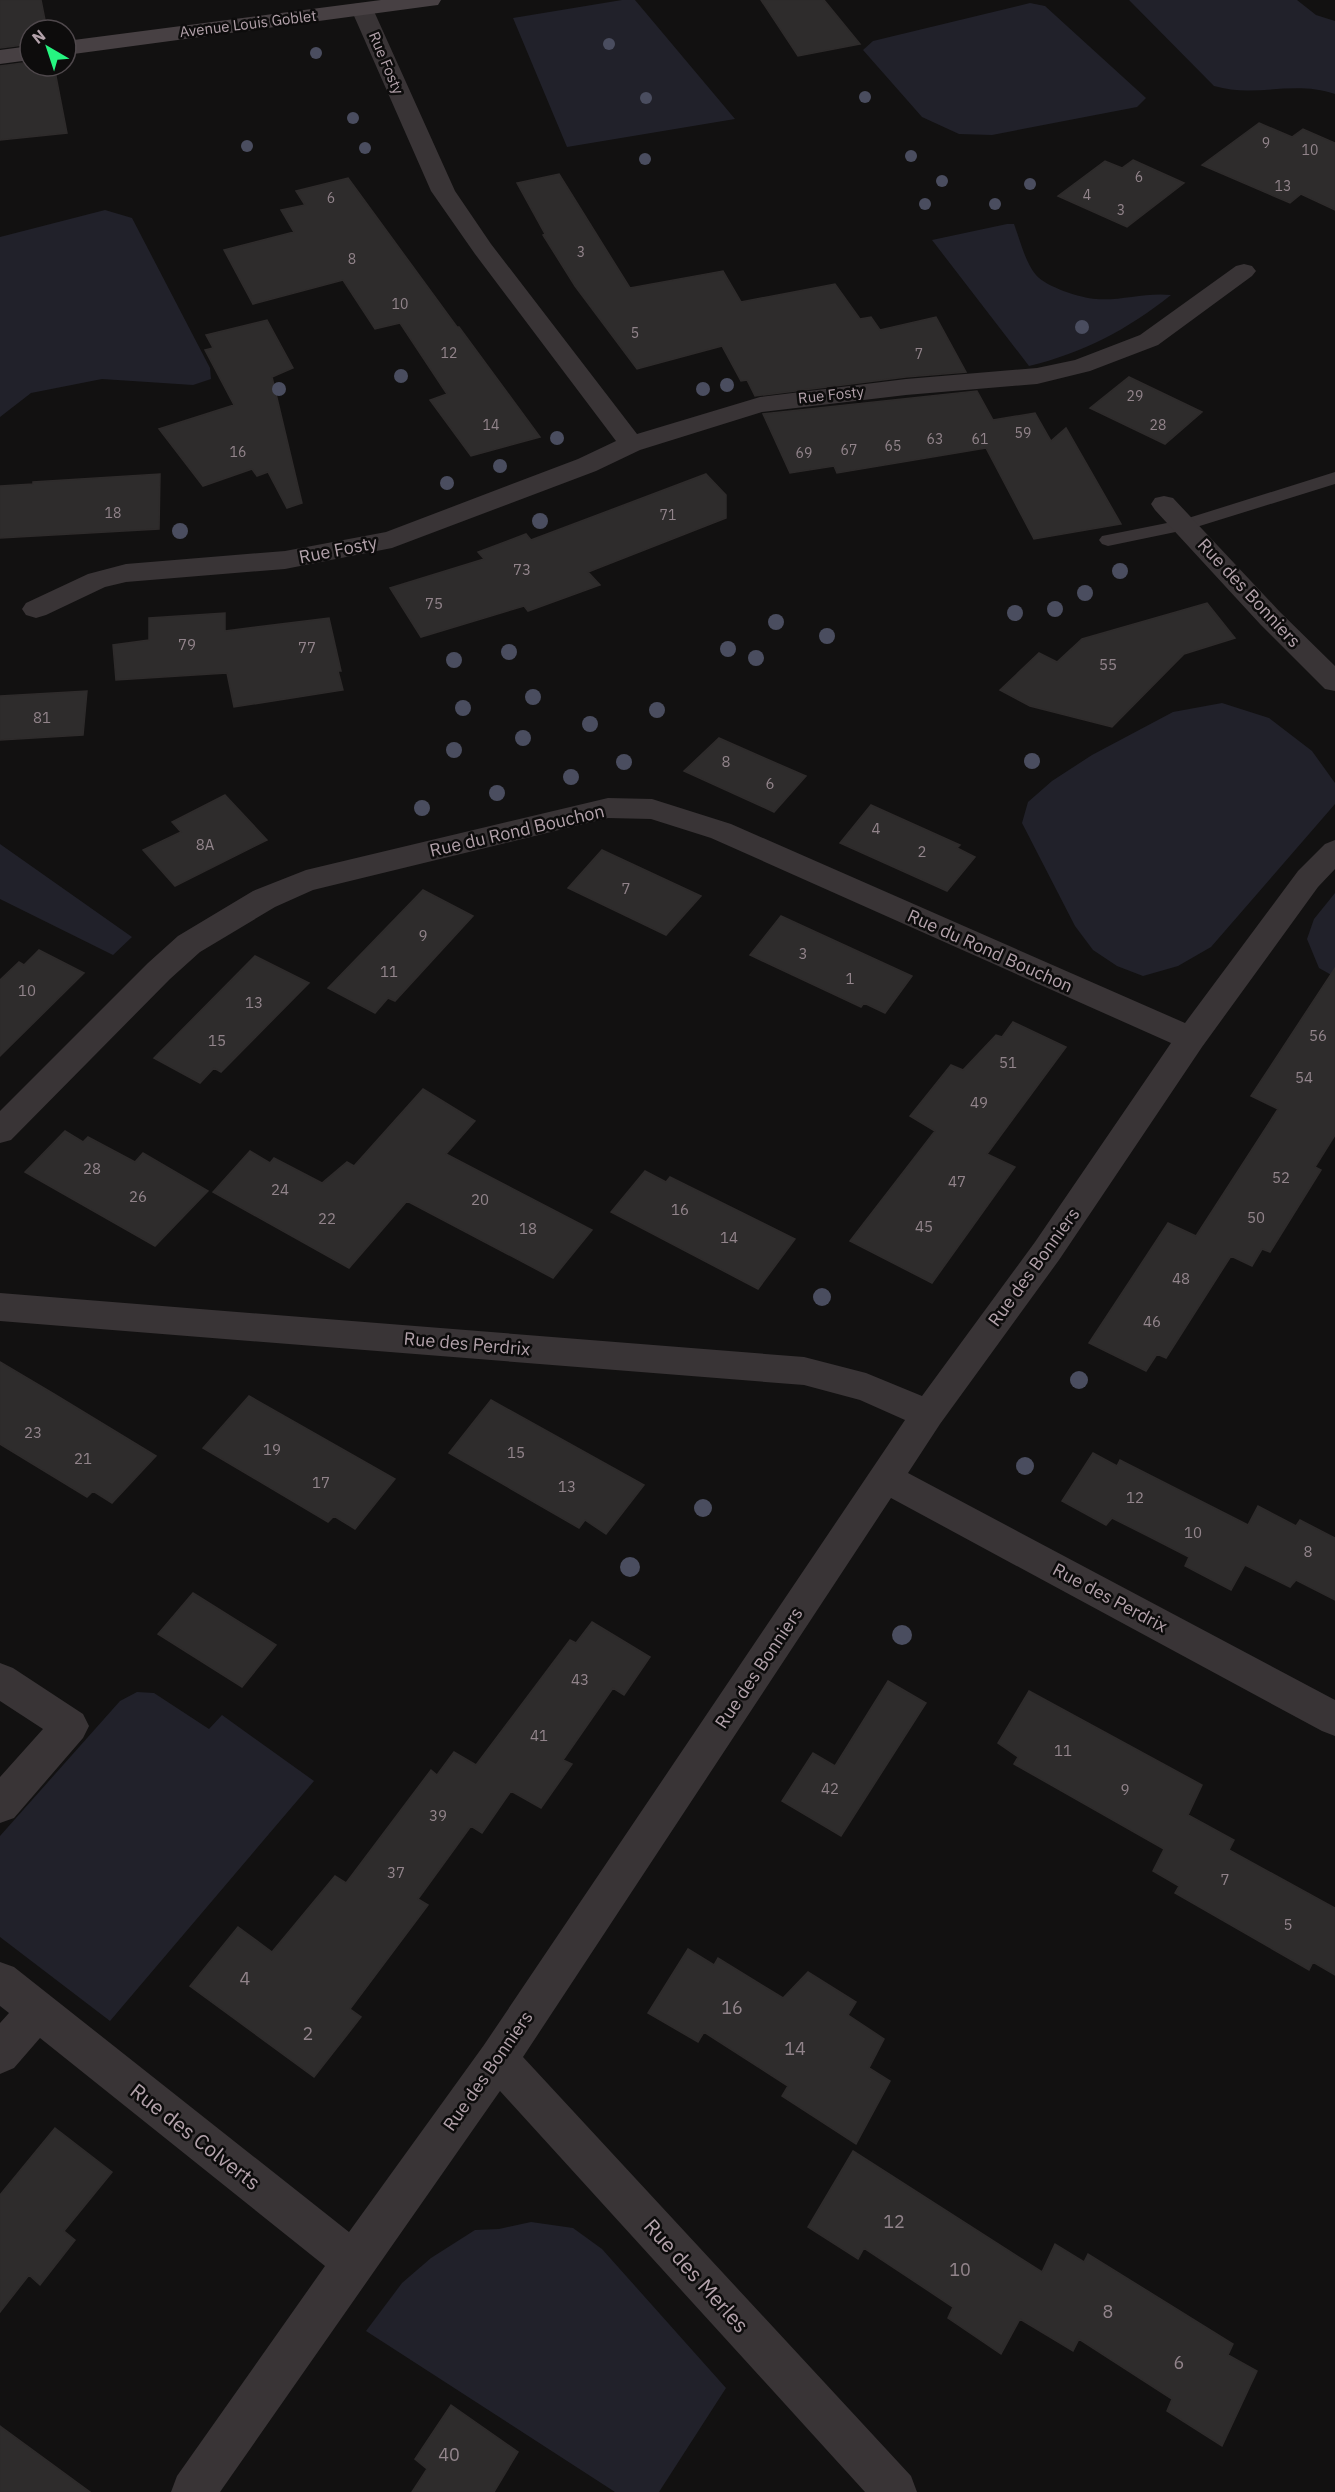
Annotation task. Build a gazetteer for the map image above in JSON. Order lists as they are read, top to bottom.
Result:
{
  "streets": {
    "main road": ["Avenue Louis Goblet"],
    "street": [
      "Rue Fosty",
      "Rue des Bonniers",
      "Rue du Rond Bouchon",
      "Rue des Perdrix",
      "Rue des Colverts",
      "Rue des Merles"
    ]
  },
  "crossings": [
    ["Avenue Louis Goblet", "Rue Fosty"],
    ["Rue des Bonniers", "Rue du Rond Bouchon"],
    ["Rue des Bonniers", "Rue des Perdrix"],
    ["Rue des Bonniers", "Rue des Colverts"],
    ["Rue des Bonniers", "Rue des Merles"]
  ],
  "house_numbers": [
    "9",
    "10",
    "6",
    "13",
    "4",
    "6",
    "3",
    "3",
    "8",
    "10",
    "5",
    "12",
    "7",
    "29",
    "14",
    "28",
    "59",
    "63",
    "61",
    "65",
    "67",
    "16",
    "69",
    "18",
    "71",
    "73",
    "75",
    "79",
    "77",
    "55",
    "81",
    "8",
    "6",
    "4",
    "8A",
    "2",
    "7",
    "9",
    "3",
    "11",
    "1",
    "10",
    "13",
    "56",
    "15",
    "51",
    "54",
    "49",
    "28",
    "52",
    "47",
    "24",
    "26",
    "20",
    "16",
    "50",
    "22",
    "45",
    "18",
    "14",
    "48",
    "46",
    "23",
    "19",
    "15",
    "21",
    "17",
    "13",
    "12",
    "10",
    "8",
    "43",
    "41",
    "11",
    "42",
    "9",
    "39",
    "37",
    "7",
    "5",
    "4",
    "16",
    "2",
    "14",
    "12",
    "10",
    "8",
    "6",
    "40"
  ],
  "north": "top left"
}
